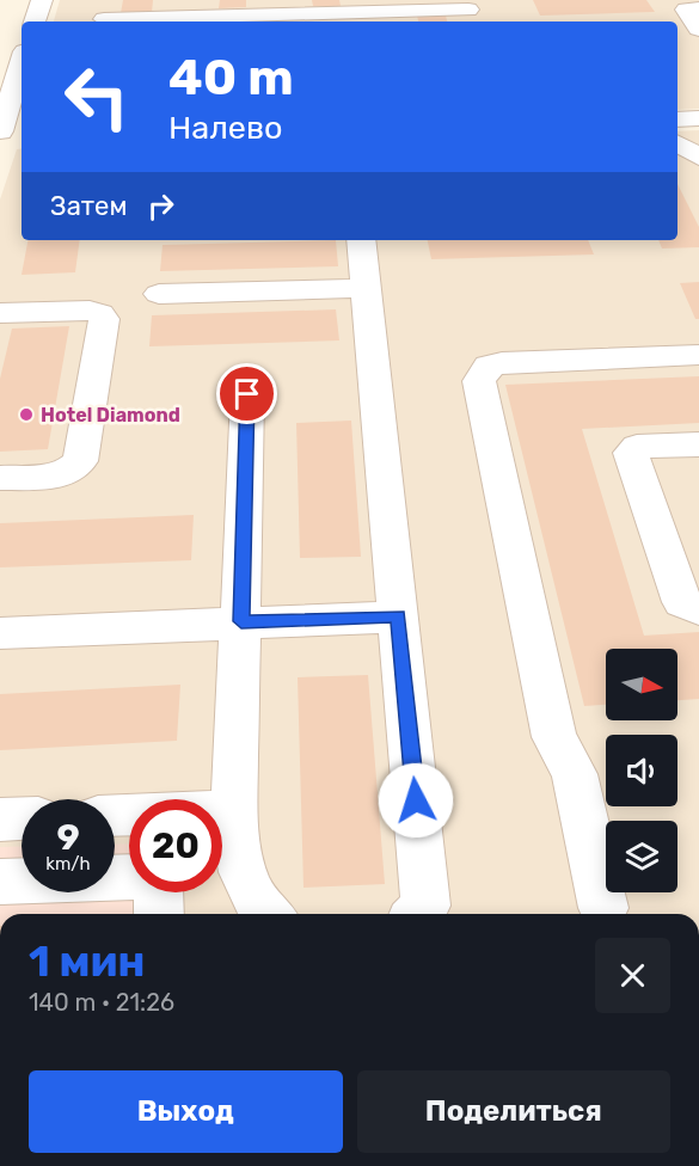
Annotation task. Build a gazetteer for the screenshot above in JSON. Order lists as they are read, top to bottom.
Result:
{
  "places": ["Hotel Diamond"],
  "north": "right",
  "page": {
    "turn": ["40 m", "Налево"],
    "then": "Затем",
    "speed": "9 km/h",
    "limit": "20",
    "heading": ["1 мин", "140 m · 21:26"],
    "buttons": ["Выход", "Поделиться"]
  }
}
